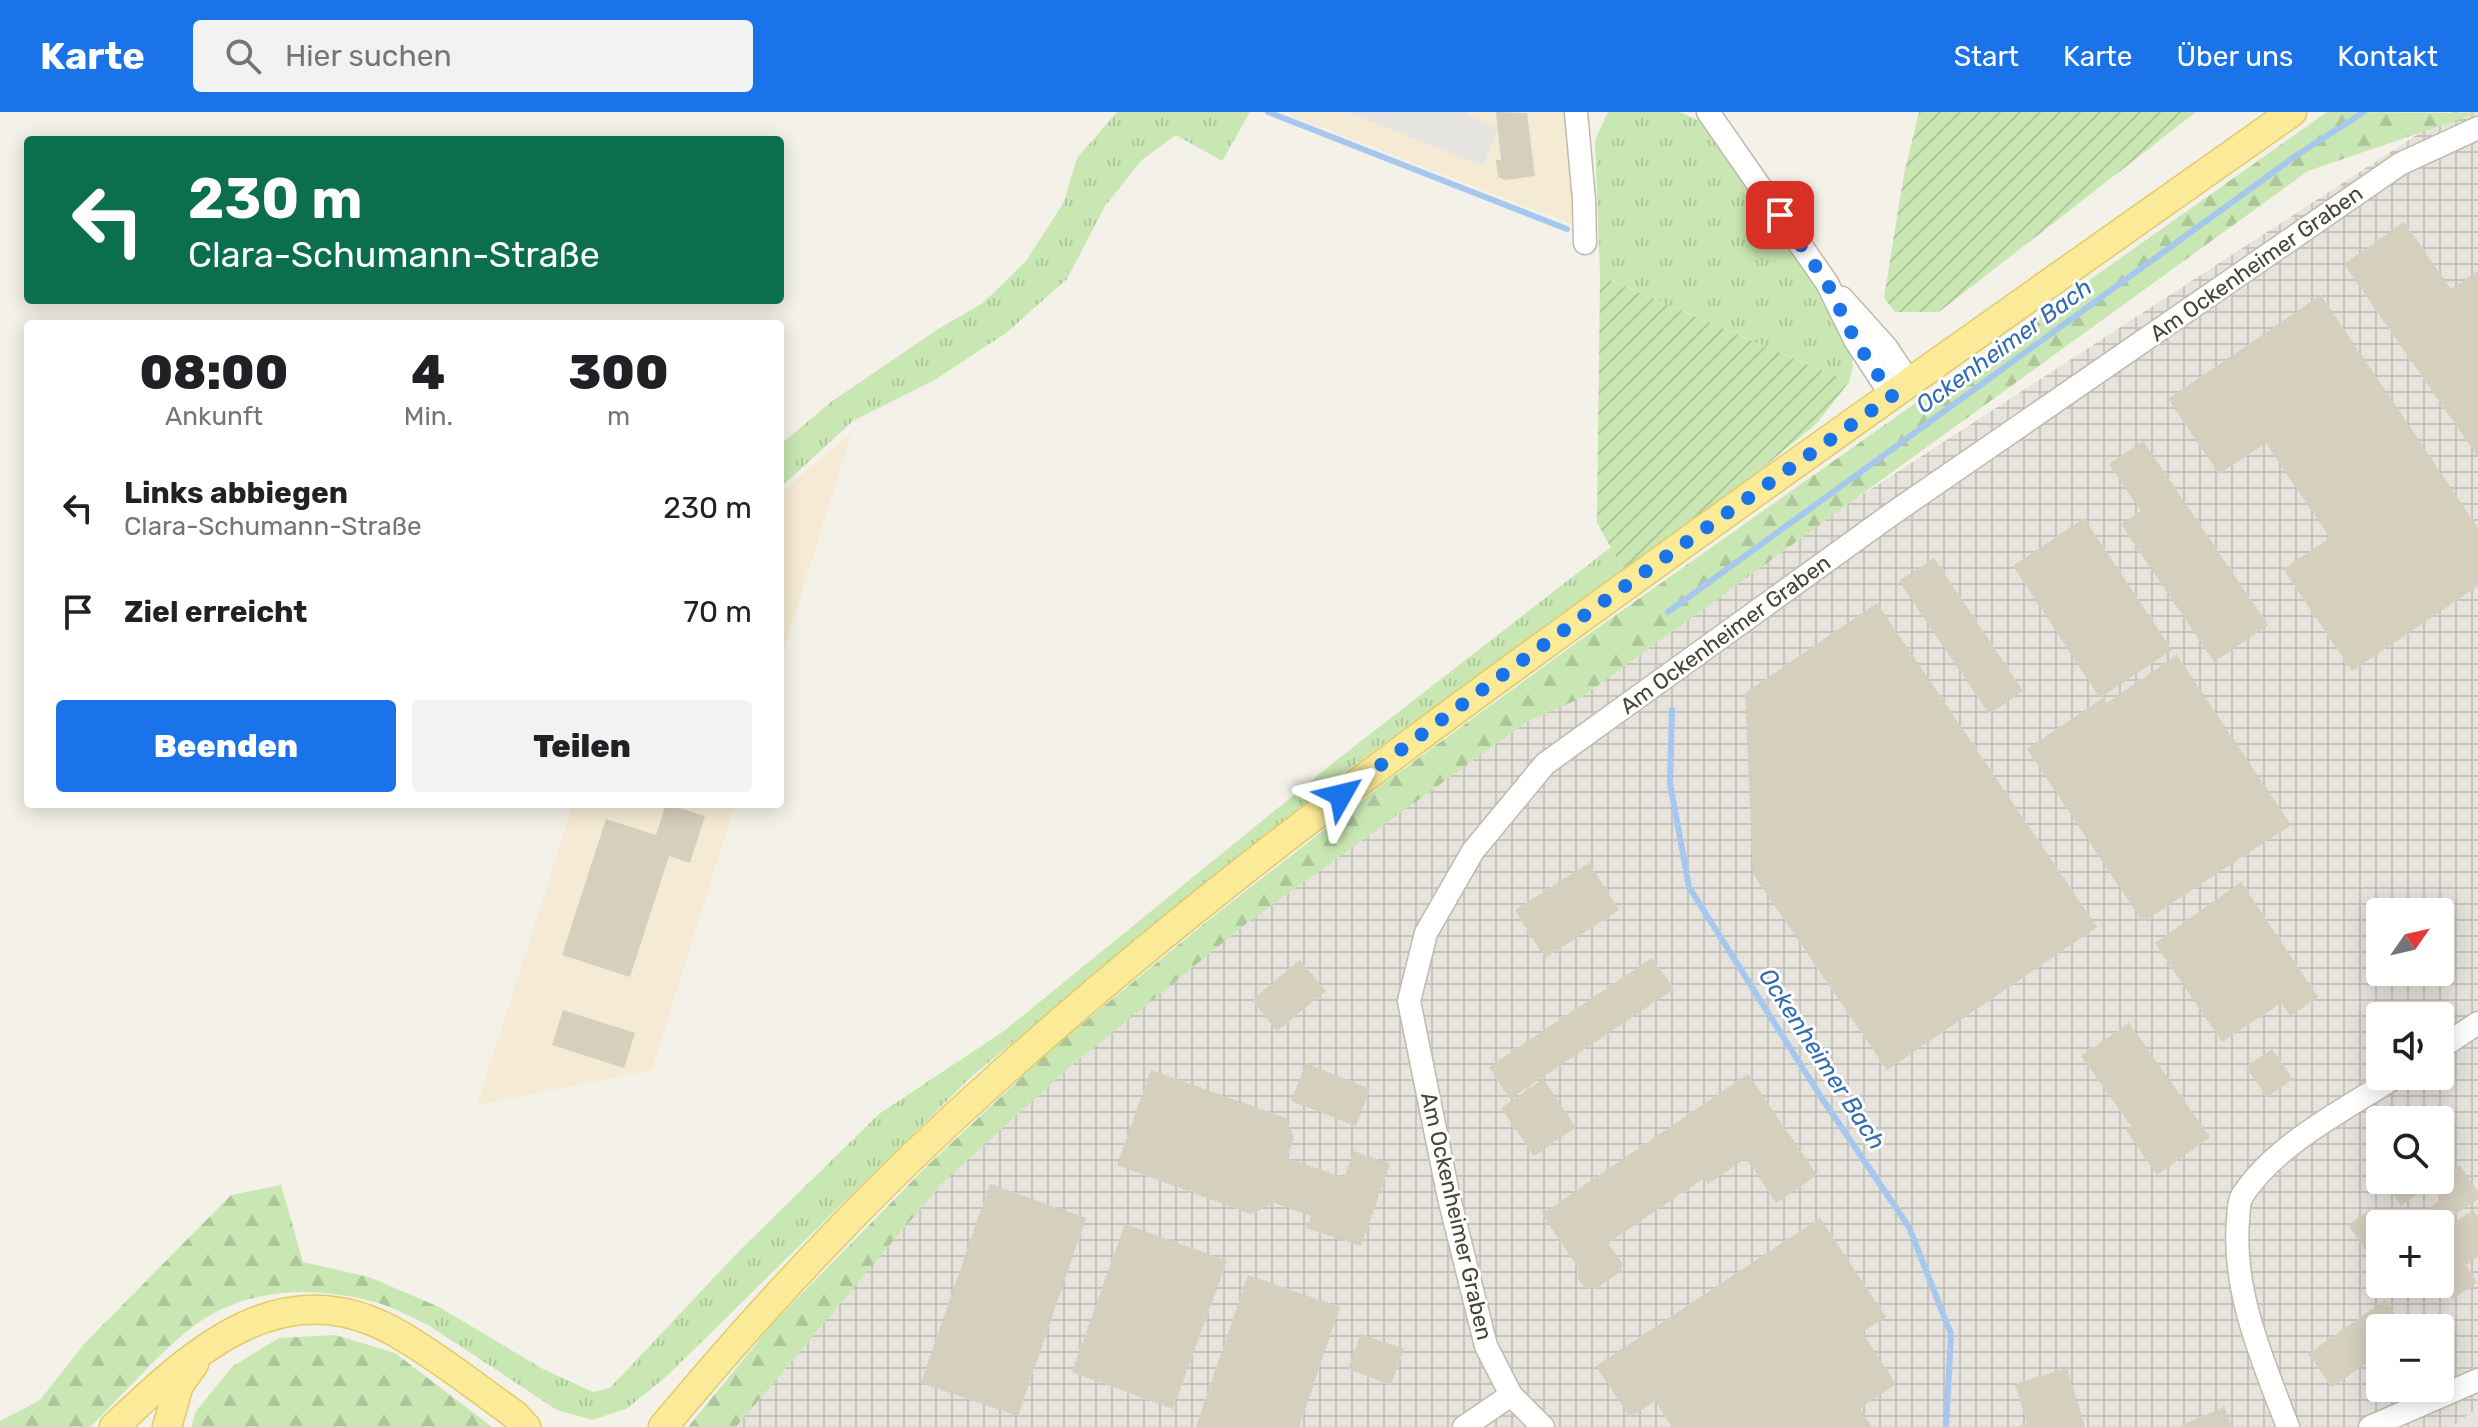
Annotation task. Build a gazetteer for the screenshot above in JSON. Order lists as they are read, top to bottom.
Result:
{
  "streets": {
    "street": ["Am Ockenheimer Graben"]
  },
  "water": ["Ockenheimer Bach"],
  "north": "top right",
  "page": {
    "header": "Karte",
    "search": "Hier suchen",
    "nav": [
      "Start",
      "Karte",
      "Über uns",
      "Kontakt"
    ],
    "turn": ["230 m", "Clara-Schumann-Straße"],
    "eta": [
      "08:00",
      "Ankunft",
      "4",
      "Min.",
      "300",
      "m"
    ],
    "list": [
      {
        "name": "Links abbiegen",
        "note": "Clara-Schumann-Straße",
        "value": "230 m"
      },
      {
        "name": "Ziel erreicht",
        "value": "70 m"
      }
    ],
    "buttons": ["Beenden", "Teilen"],
    "map_buttons": ["+", "−"]
  }
}
